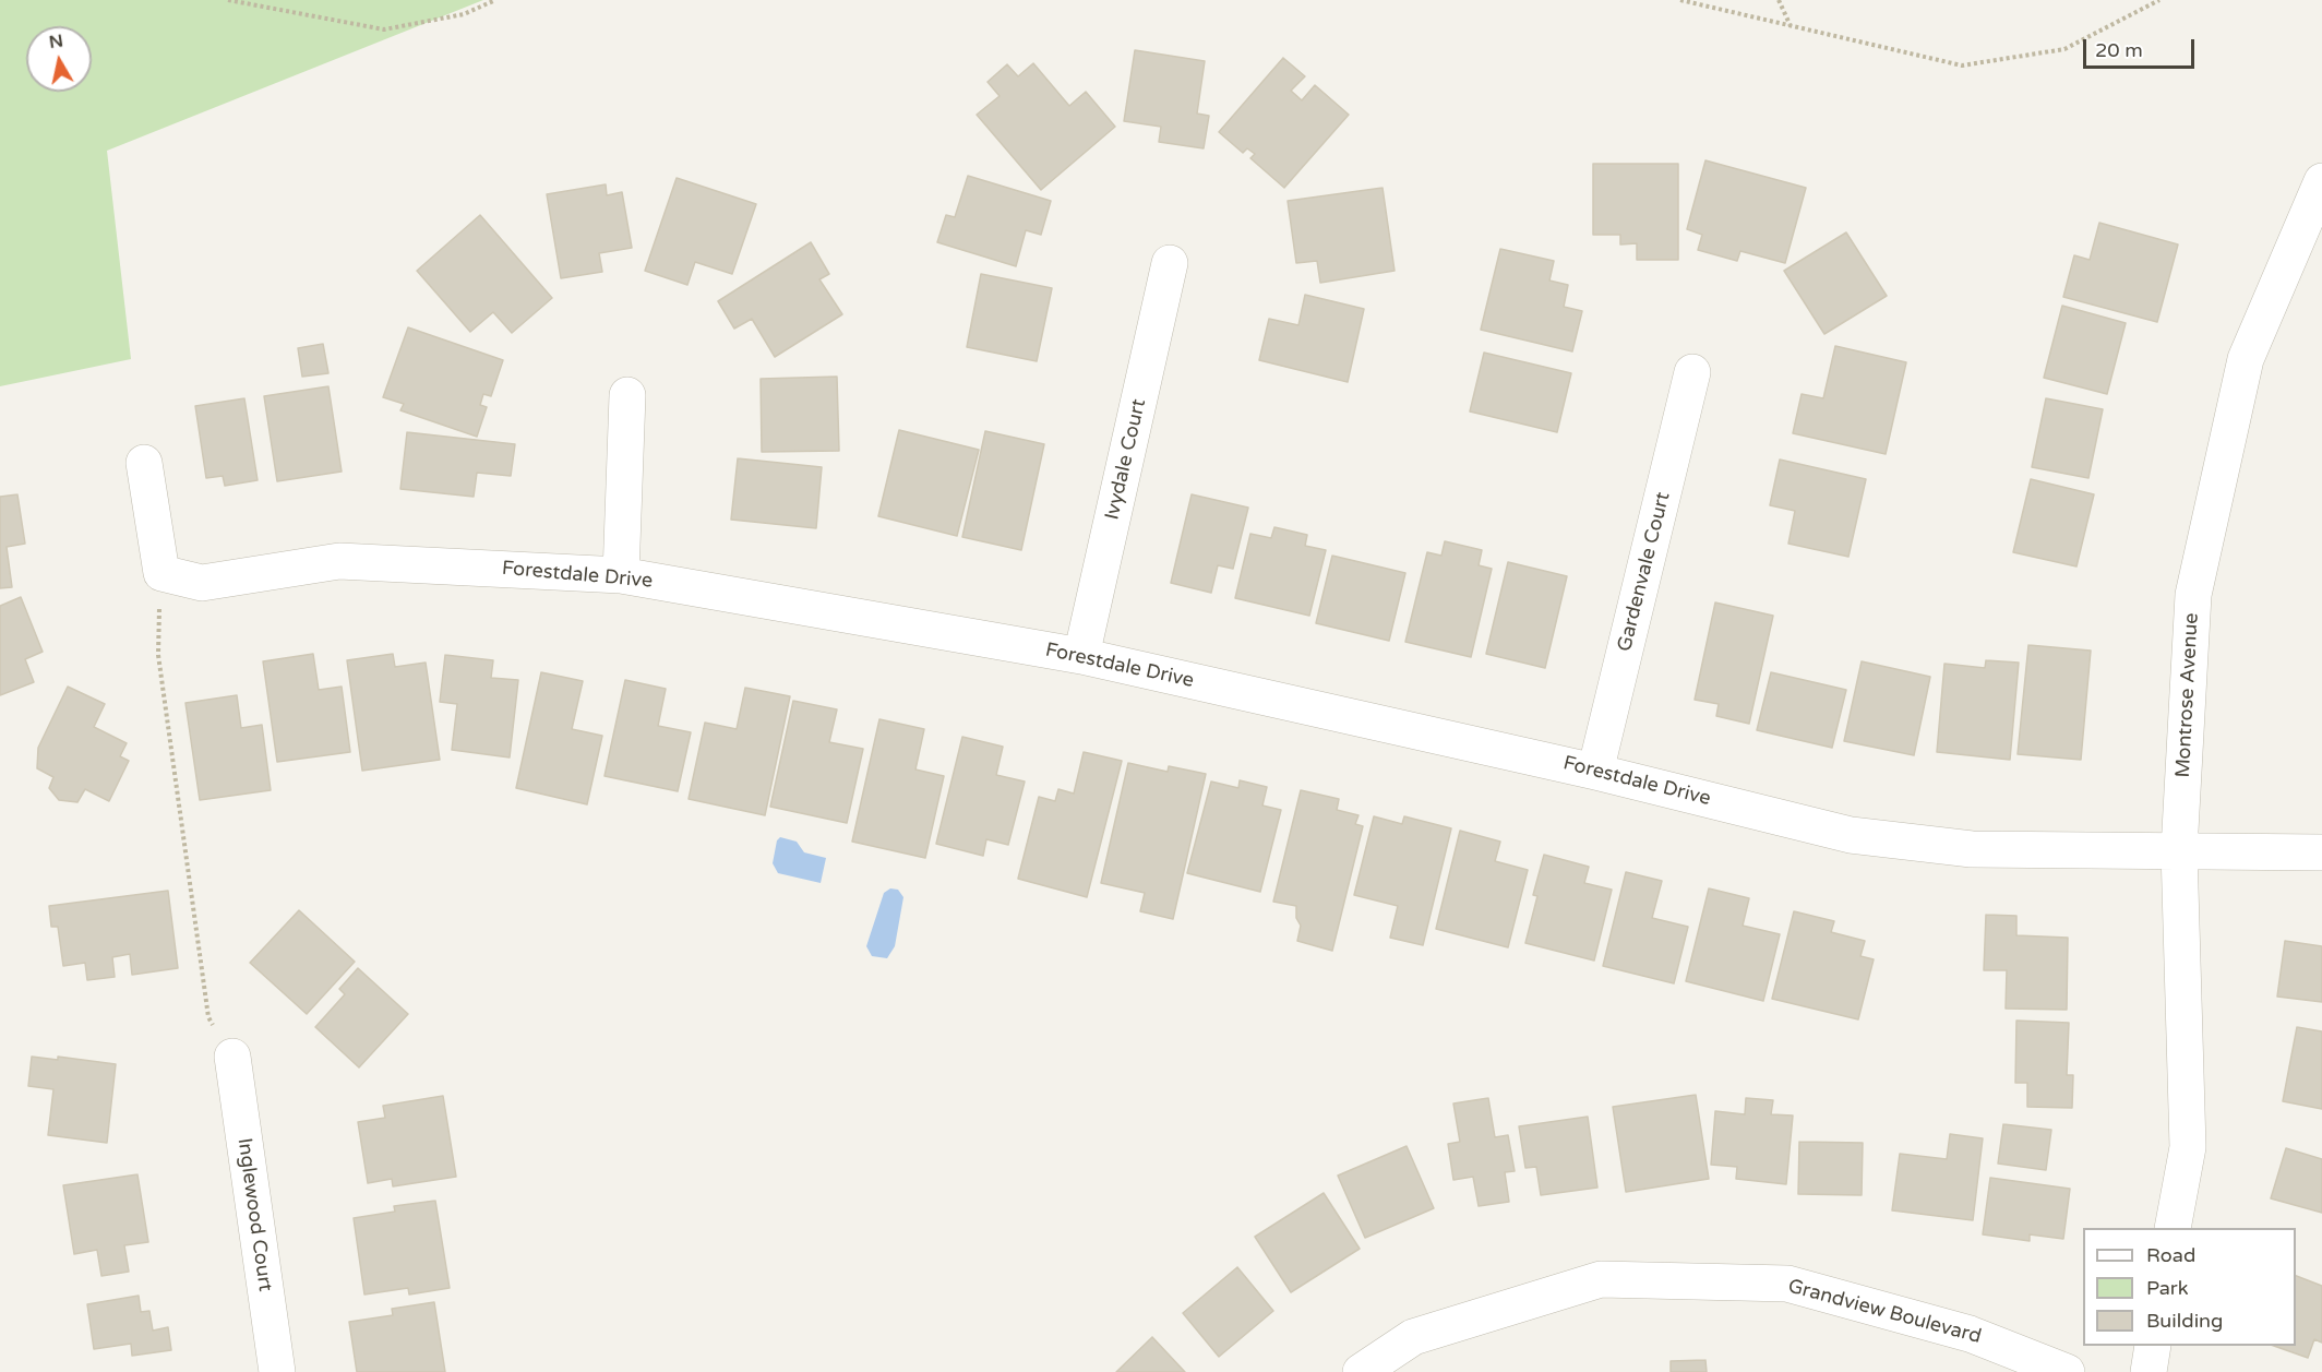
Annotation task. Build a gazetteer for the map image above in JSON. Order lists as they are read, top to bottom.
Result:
{
  "streets": {
    "street": [
      "Ivydale Court",
      "Gardenvale Court",
      "Forestdale Drive",
      "Montrose Avenue",
      "Inglewood Court",
      "Grandview Boulevard"
    ]
  },
  "crossings": [
    ["Ivydale Court", "Forestdale Drive"],
    ["Gardenvale Court", "Forestdale Drive"],
    ["Forestdale Drive", "Montrose Avenue"]
  ],
  "legend": ["Road", "Park", "Building"],
  "scale_bar": "20 m",
  "north": "top"
}
